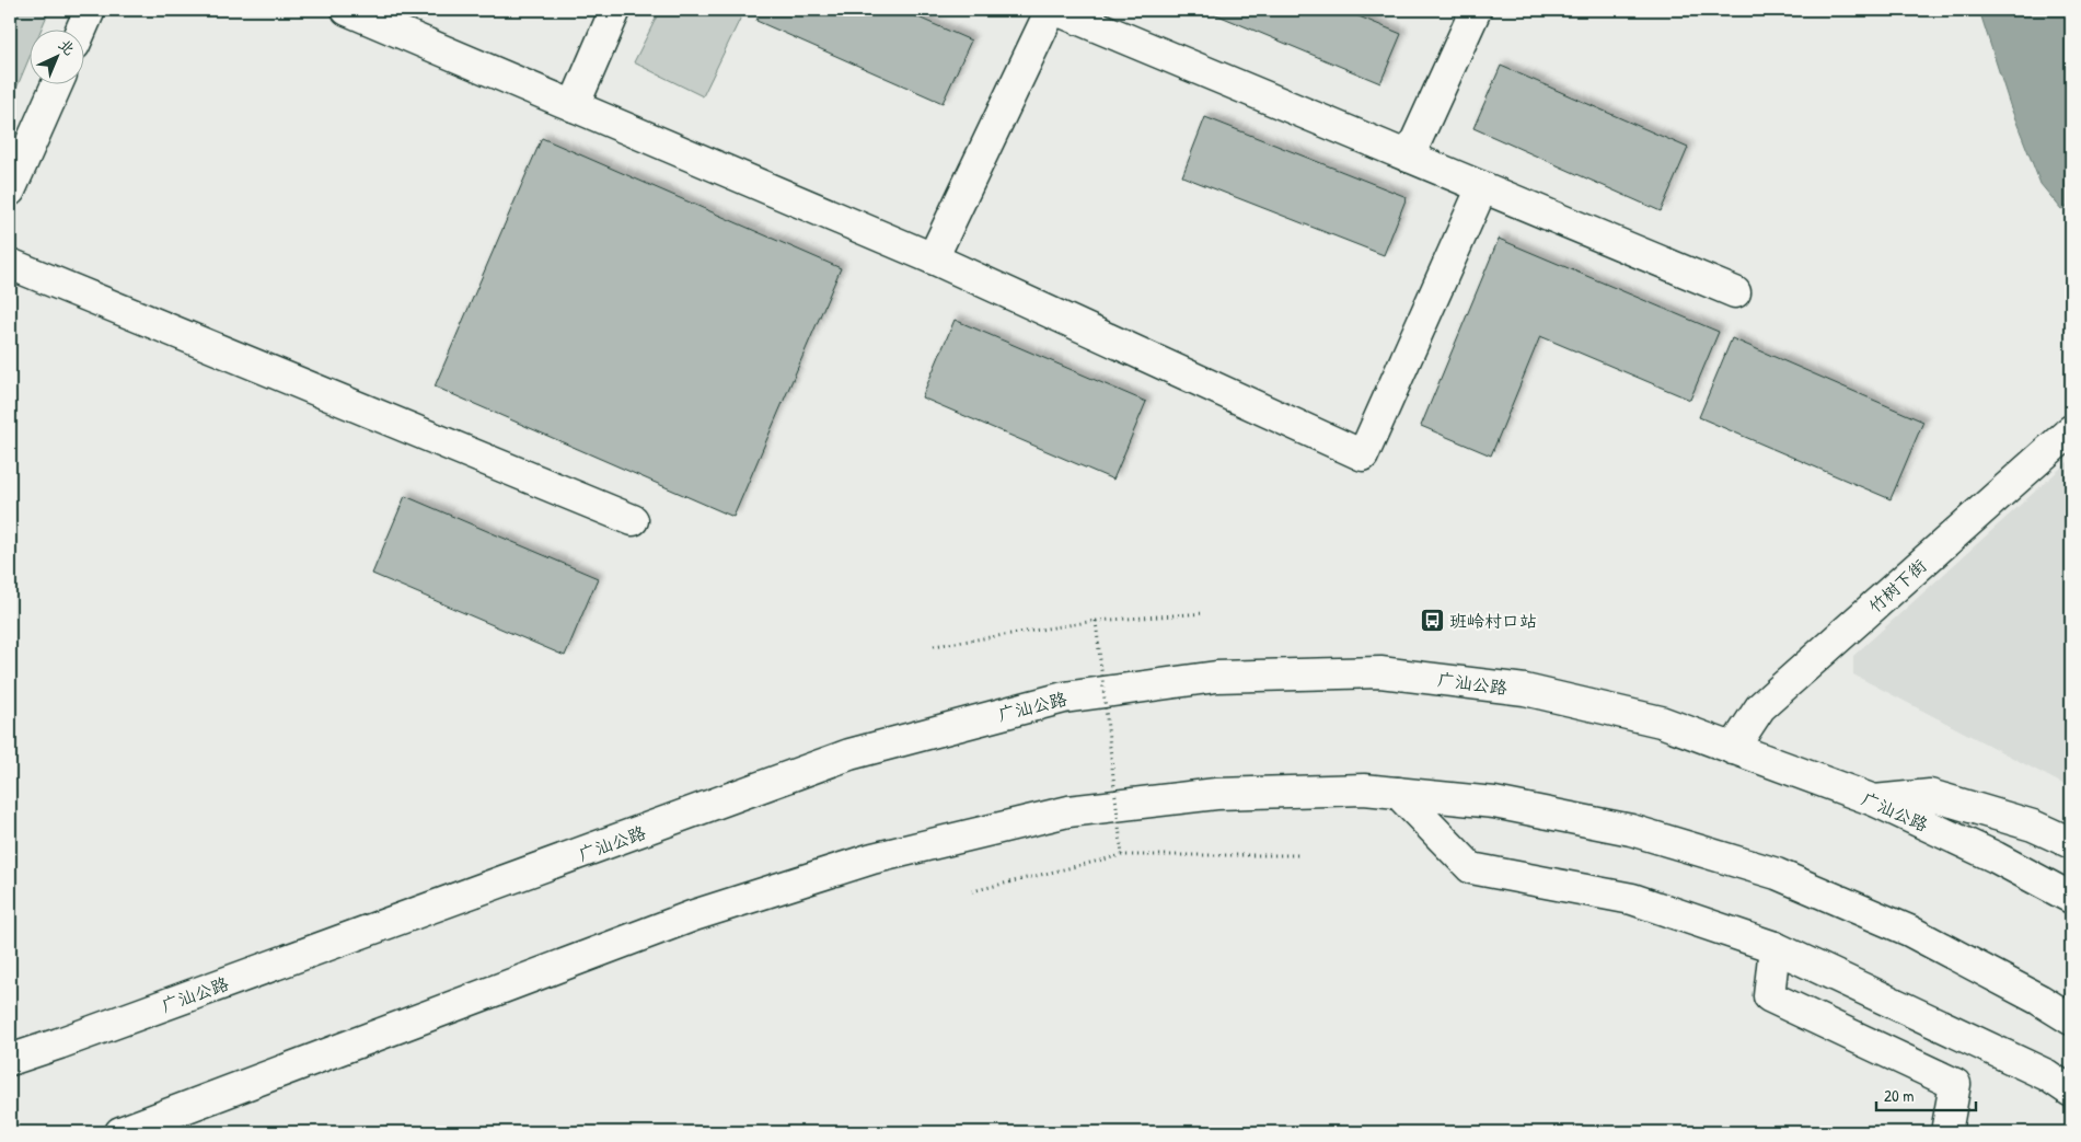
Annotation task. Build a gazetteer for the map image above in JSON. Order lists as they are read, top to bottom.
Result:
{
  "streets": {
    "main road": ["竹树下街", "广汕公路"]
  },
  "crossings": [
    ["竹树下街", "广汕公路"]
  ],
  "places": {
    "bus stop": ["班岭村口站"]
  },
  "scale_bar": "20 m",
  "north": "top right"
}
